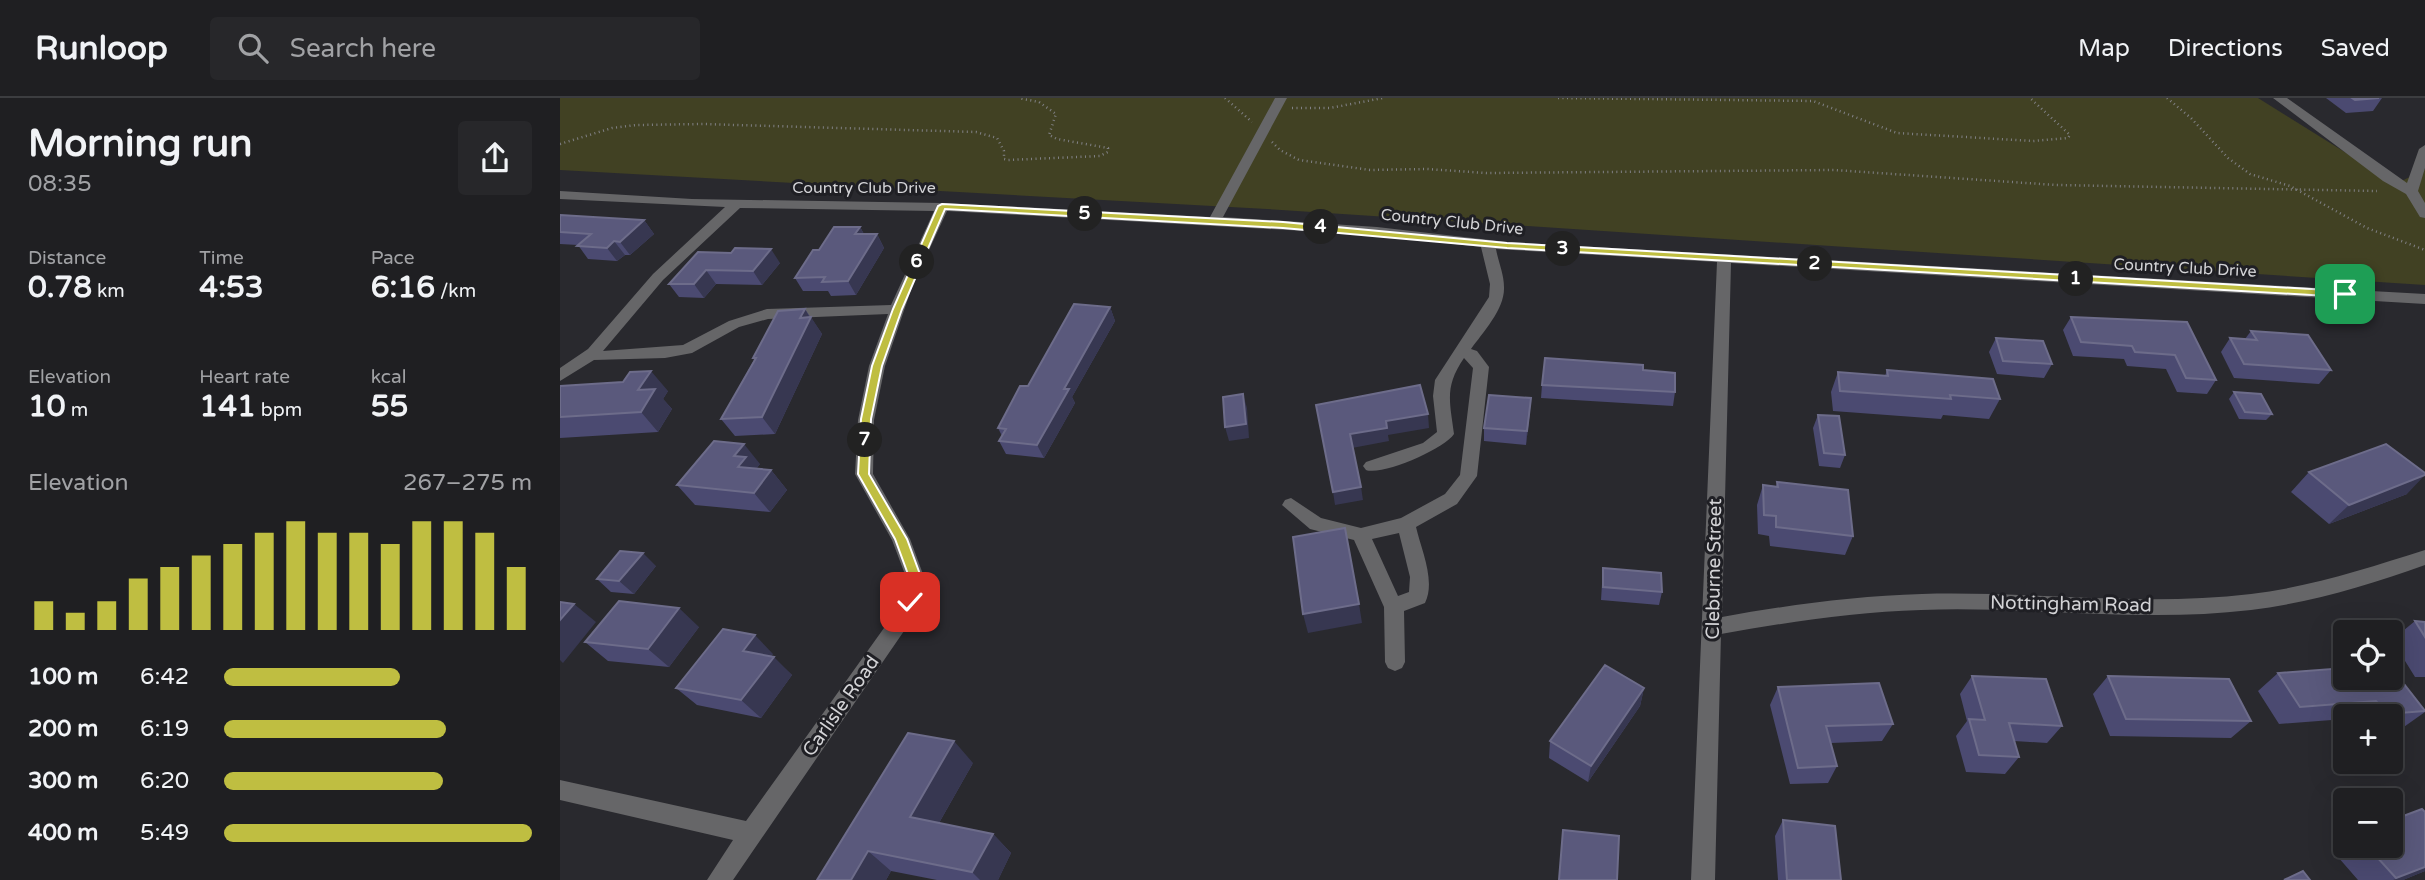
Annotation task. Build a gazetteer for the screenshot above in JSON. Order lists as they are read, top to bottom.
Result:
{
  "streets": {
    "street": [
      "Country Club Drive",
      "Cleburne Street",
      "Nottingham Road",
      "Carlisle Road"
    ]
  },
  "crossings": [
    ["Country Club Drive", "Cleburne Street"],
    ["Country Club Drive", "Carlisle Road"],
    ["Cleburne Street", "Nottingham Road"]
  ],
  "page": {
    "header": "Runloop",
    "search": "Search here",
    "nav": ["Map", "Directions", "Saved"],
    "heading": ["Morning run", "08:35"],
    "pins": [
      "5",
      "4",
      "3",
      "6",
      "2",
      "1",
      "7"
    ],
    "stats": [
      ["Distance", "0.78 km"],
      ["Time", "4:53"],
      ["Pace", "6:16 /km"],
      ["Elevation", "10 m"],
      ["Heart rate", "141 bpm"],
      ["kcal", "55"]
    ],
    "chart": ["Elevation", "267–275 m"],
    "map_buttons": ["+", "−"],
    "list": [
      {
        "name": "100 m",
        "note": "6:42"
      },
      {
        "name": "200 m",
        "note": "6:19"
      },
      {
        "name": "300 m",
        "note": "6:20"
      },
      {
        "name": "400 m",
        "note": "5:49"
      }
    ]
  }
}
